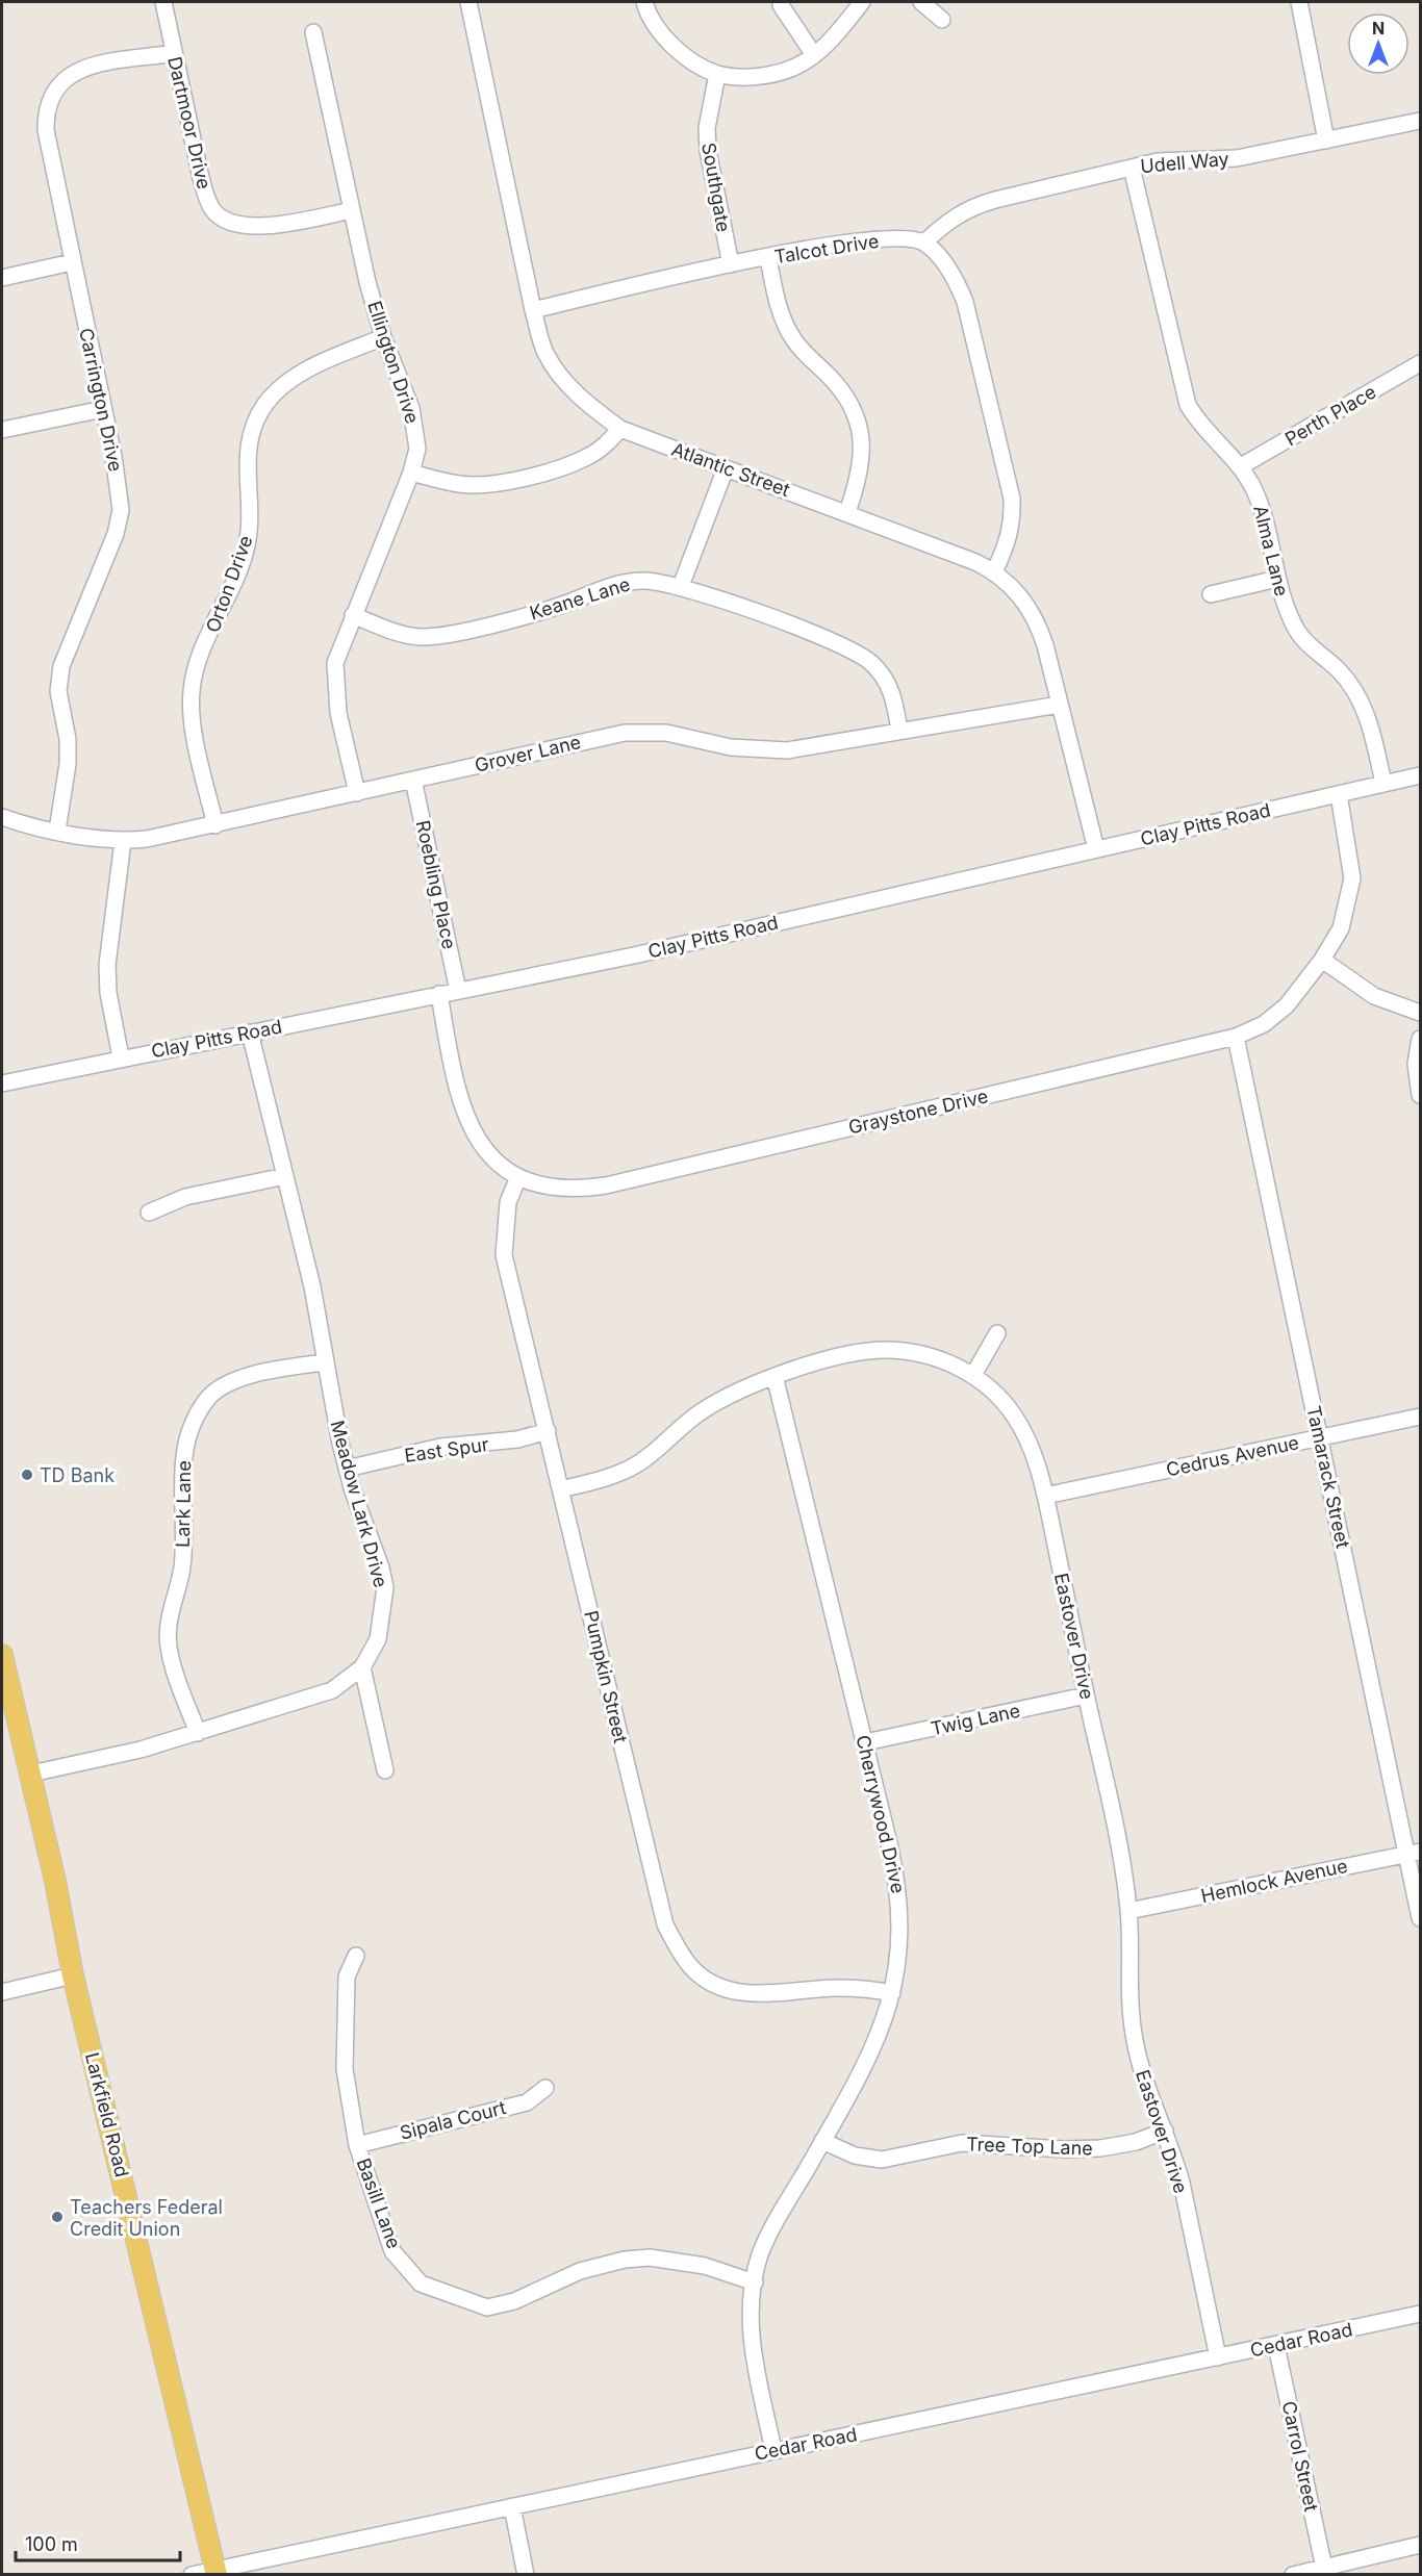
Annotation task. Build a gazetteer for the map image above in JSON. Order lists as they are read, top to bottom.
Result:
{
  "streets": {
    "main road": ["Larkfield Road"],
    "street": [
      "Dartmoor Drive",
      "Udell Way",
      "Southgate",
      "Talcot Drive",
      "Ellington Drive",
      "Carrington Drive",
      "Perth Place",
      "Atlantic Street",
      "Alma Lane",
      "Orton Drive",
      "Keane Lane",
      "Grover Lane",
      "Clay Pitts Road",
      "Roebling Place",
      "Graystone Drive",
      "East Spur",
      "Cedrus Avenue",
      "Tamarack Street",
      "Lark Lane",
      "Meadow Lark Drive",
      "Eastover Drive",
      "Pumpkin Street",
      "Twig Lane",
      "Cherrywood Drive",
      "Hemlock Avenue",
      "Sipala Court",
      "Tree Top Lane",
      "Basill Lane",
      "Cedar Road",
      "Carrol Street"
    ]
  },
  "crossings": [
    ["Dartmoor Drive", "Ellington Drive"],
    ["Dartmoor Drive", "Carrington Drive"],
    ["Udell Way", "Talcot Drive"],
    ["Udell Way", "Alma Lane"],
    ["Southgate", "Talcot Drive"],
    ["Talcot Drive", "Atlantic Street"],
    ["Ellington Drive", "Orton Drive"],
    ["Ellington Drive", "Keane Lane"],
    ["Ellington Drive", "Grover Lane"],
    ["Carrington Drive", "Grover Lane"],
    ["Perth Place", "Alma Lane"],
    ["Atlantic Street", "Grover Lane"],
    ["Atlantic Street", "Clay Pitts Road"],
    ["Alma Lane", "Clay Pitts Road"],
    ["Orton Drive", "Grover Lane"],
    ["Keane Lane", "Grover Lane"],
    ["Grover Lane", "Roebling Place"],
    ["Clay Pitts Road", "Roebling Place"],
    ["Clay Pitts Road", "Graystone Drive"],
    ["Clay Pitts Road", "Meadow Lark Drive"],
    ["Graystone Drive", "Tamarack Street"],
    ["Graystone Drive", "Pumpkin Street"],
    ["East Spur", "Meadow Lark Drive"],
    ["East Spur", "Pumpkin Street"],
    ["Cedrus Avenue", "Tamarack Street"],
    ["Cedrus Avenue", "Eastover Drive"],
    ["Tamarack Street", "Hemlock Avenue"],
    ["Lark Lane", "Meadow Lark Drive"],
    ["Meadow Lark Drive", "Larkfield Road"],
    ["Eastover Drive", "Pumpkin Street"],
    ["Eastover Drive", "Twig Lane"],
    ["Eastover Drive", "Cherrywood Drive"],
    ["Eastover Drive", "Hemlock Avenue"],
    ["Eastover Drive", "Tree Top Lane"],
    ["Eastover Drive", "Cedar Road"],
    ["Pumpkin Street", "Cherrywood Drive"],
    ["Twig Lane", "Cherrywood Drive"],
    ["Cherrywood Drive", "Tree Top Lane"],
    ["Cherrywood Drive", "Basill Lane"],
    ["Cherrywood Drive", "Cedar Road"],
    ["Larkfield Road", "Cedar Road"],
    ["Sipala Court", "Basill Lane"],
    ["Cedar Road", "Carrol Street"]
  ],
  "places": ["TD Bank", "Teachers Federal Credit Union"],
  "scale_bar": "100 m",
  "north": "top"
}
